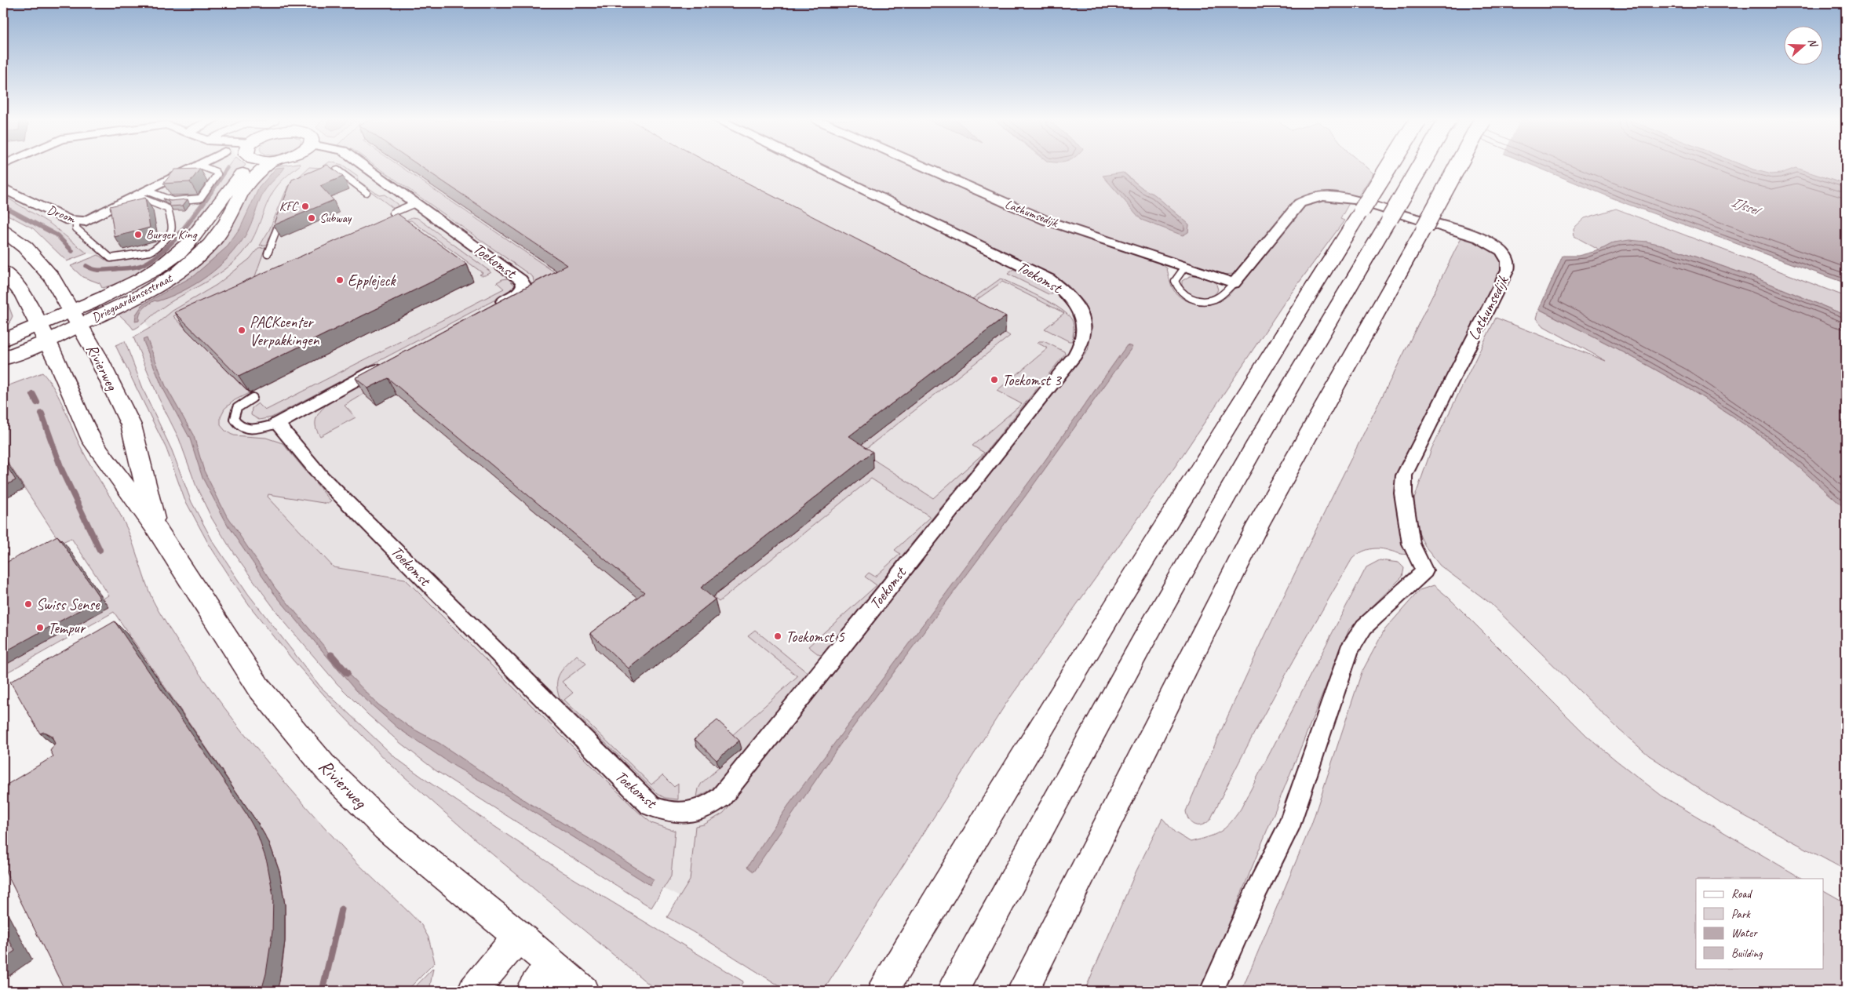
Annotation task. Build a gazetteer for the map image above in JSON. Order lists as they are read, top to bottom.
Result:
{
  "streets": {
    "main road": ["Driegaardensestraat", "Rivierweg"],
    "street": ["Lathumsedijk", "Droom", "Toekomst"]
  },
  "crossings": [
    ["Driegaardensestraat", "Rivierweg"]
  ],
  "water": ["IJssel"],
  "places": [
    "KFC",
    "Subway",
    "Burger King",
    "Epplejeck",
    "PACKcenter Verpakkingen",
    "Toekomst 3",
    "Swiss Sense",
    "Tempur",
    "Toekomst 5"
  ],
  "legend": [
    "Road",
    "Park",
    "Water",
    "Building"
  ],
  "north": "right"
}
